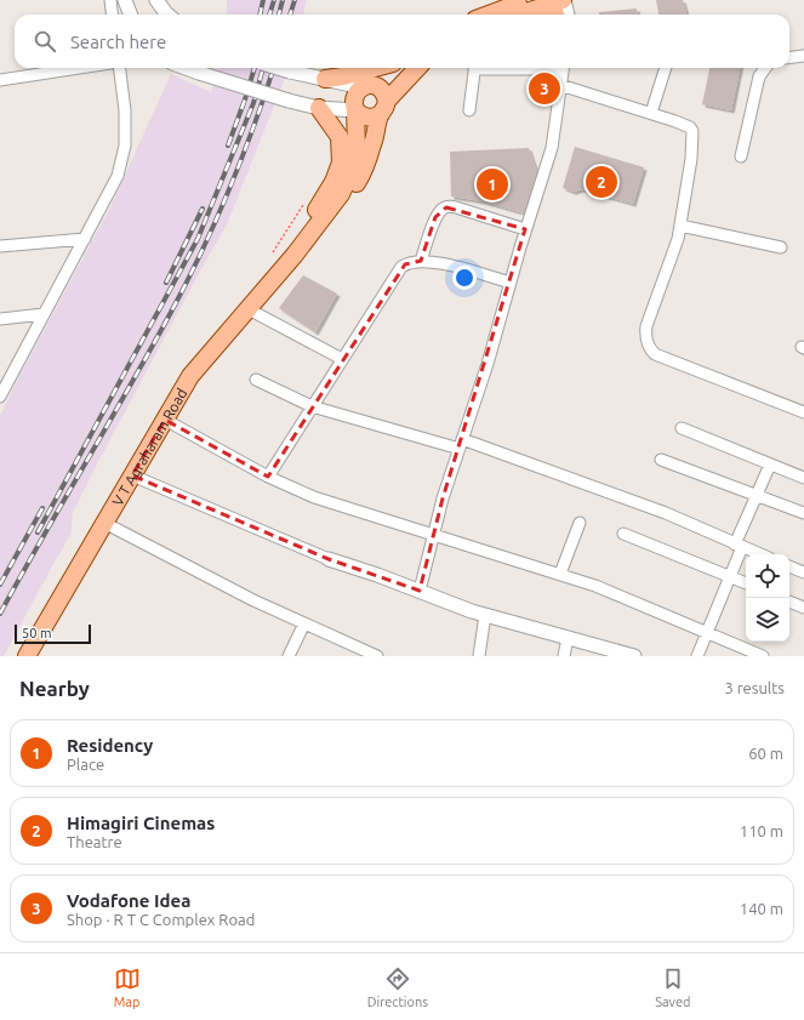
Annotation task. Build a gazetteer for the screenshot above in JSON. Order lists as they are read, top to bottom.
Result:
{
  "streets": {
    "main road": ["V T Agraharam Road"]
  },
  "scale_bar": "50 m",
  "page": {
    "search": "Search here",
    "pins": ["3", "2", "1"],
    "scale": "50 m",
    "heading": ["Nearby", "3 results"],
    "list": [
      {
        "mark": "1",
        "name": "Residency",
        "note": "Place",
        "value": "60 m"
      },
      {
        "mark": "2",
        "name": "Himagiri Cinemas",
        "note": "Theatre",
        "value": "110 m"
      },
      {
        "mark": "3",
        "name": "Vodafone Idea",
        "note": "Shop · R T C Complex Road",
        "value": "140 m"
      }
    ],
    "nav": ["Map", "Directions", "Saved"]
  }
}
